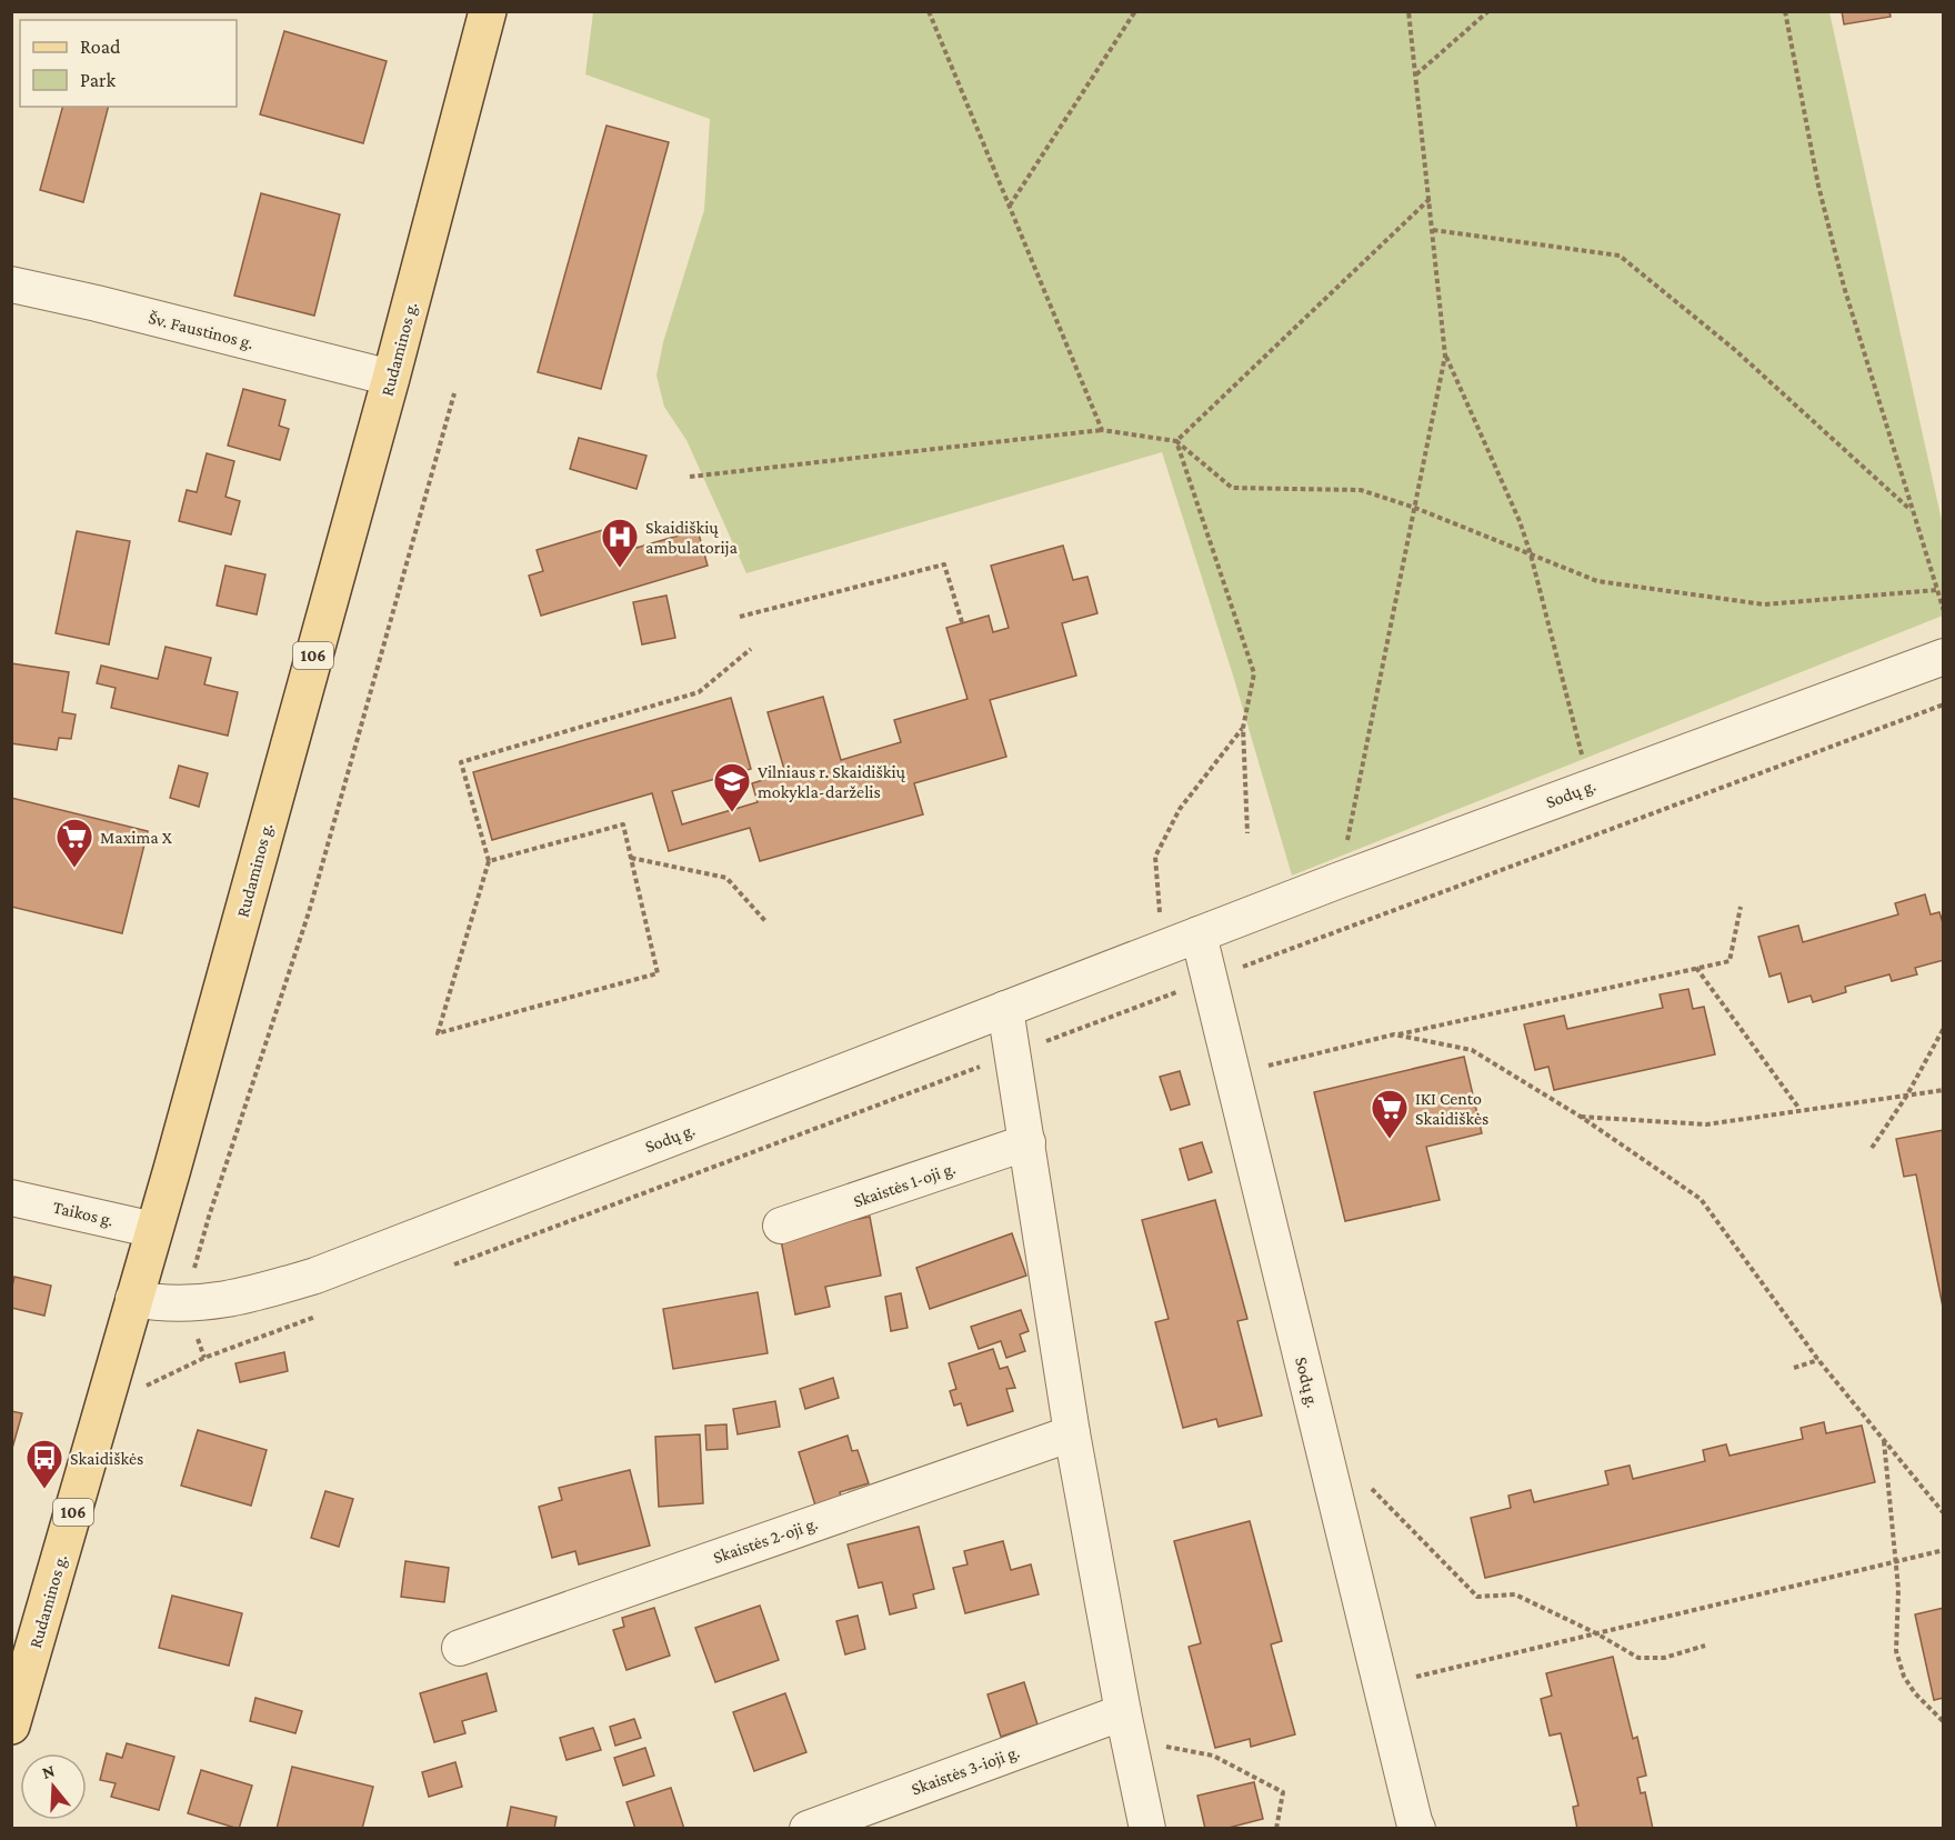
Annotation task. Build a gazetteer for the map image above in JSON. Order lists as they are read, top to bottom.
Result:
{
  "streets": {
    "main road": ["Rudaminos g.", "106"],
    "street": [
      "Šv. Faustinos g.",
      "Sodų g.",
      "Skaistės 1-oji g.",
      "Taikos g.",
      "Skaistės 2-oji g.",
      "Skaistės 3-ioji g."
    ]
  },
  "crossings": [
    ["Šv. Faustinos g.", "Rudaminos g."],
    ["Rudaminos g.", "Sodų g."],
    ["Rudaminos g.", "Taikos g."]
  ],
  "places": {
    "hospital": ["Skaidiškių ambulatorija"],
    "school or university": ["Vilniaus r. Skaidiškių mokykla-darželis"],
    "supermarket": ["Maxima X", "IKI Cento Skaidiškės"],
    "bus stop": ["Skaidiškės"]
  },
  "legend": ["Road", "Park"],
  "north": "top"
}
